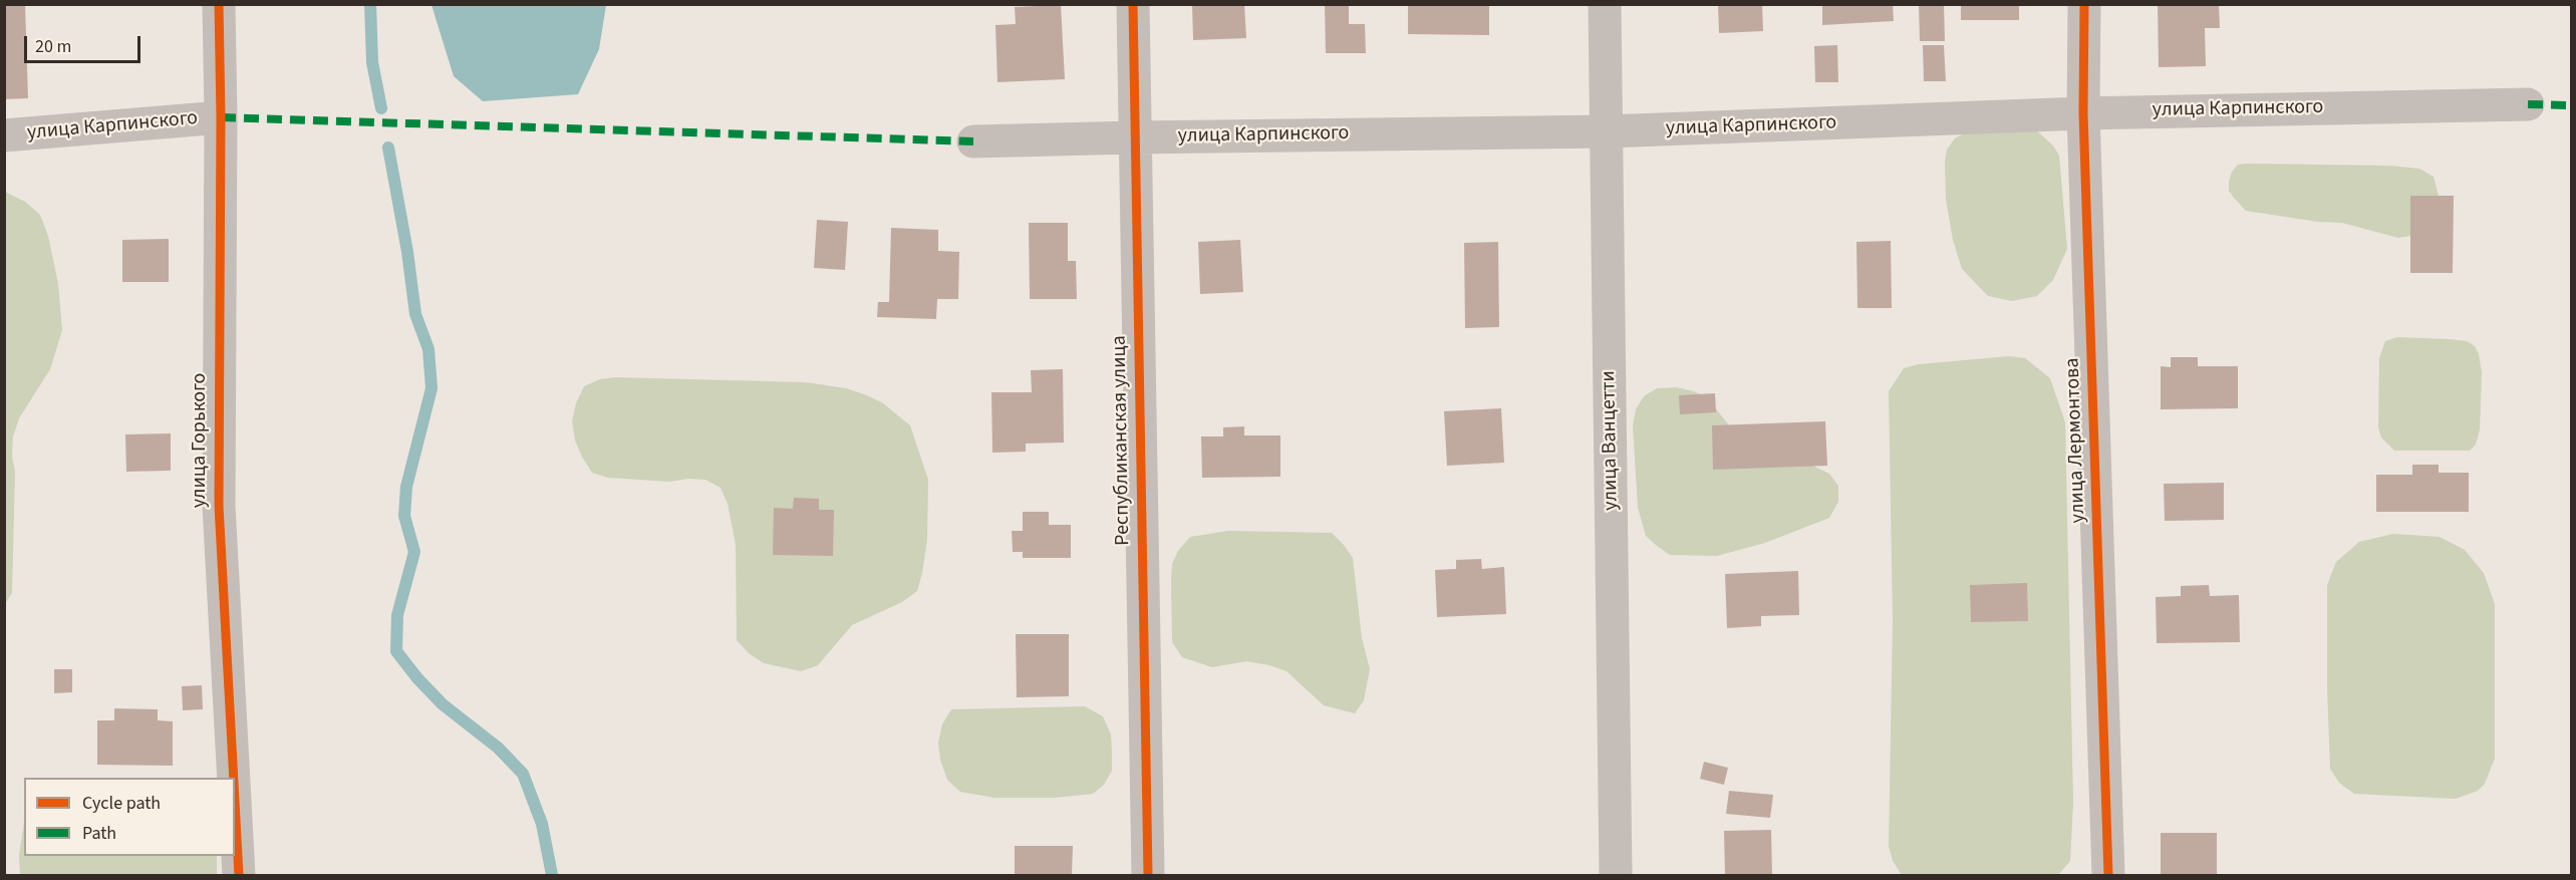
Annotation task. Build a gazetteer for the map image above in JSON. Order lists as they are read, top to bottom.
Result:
{
  "streets": {
    "street": [
      "улица Карпинского",
      "улица Горького",
      "Республиканская улица",
      "улица Ванцетти",
      "улица Лермонтова"
    ]
  },
  "crossings": [
    ["улица Карпинского", "улица Горького"],
    ["улица Карпинского", "Республиканская улица"],
    ["улица Карпинского", "улица Ванцетти"],
    ["улица Карпинского", "улица Лермонтова"]
  ],
  "legend": ["Cycle path", "Path"],
  "scale_bar": "20 m"
}
